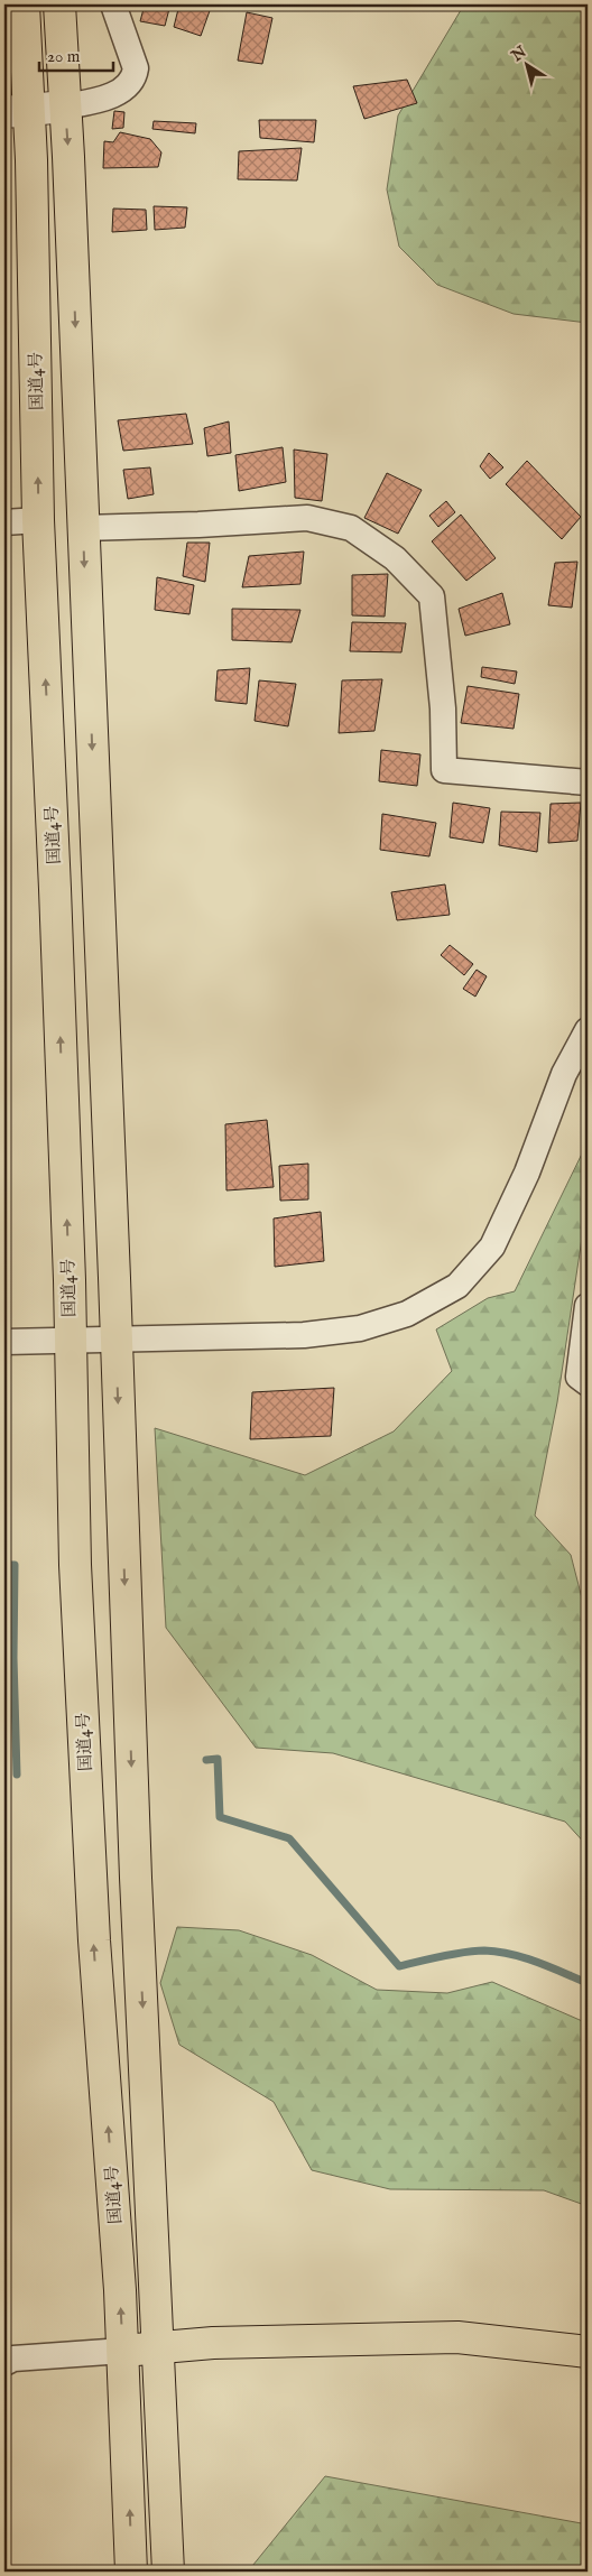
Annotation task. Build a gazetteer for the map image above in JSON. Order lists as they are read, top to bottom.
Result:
{
  "streets": {
    "highway": ["国道4号"]
  },
  "scale_bar": "20 m",
  "north": "top left"
}
